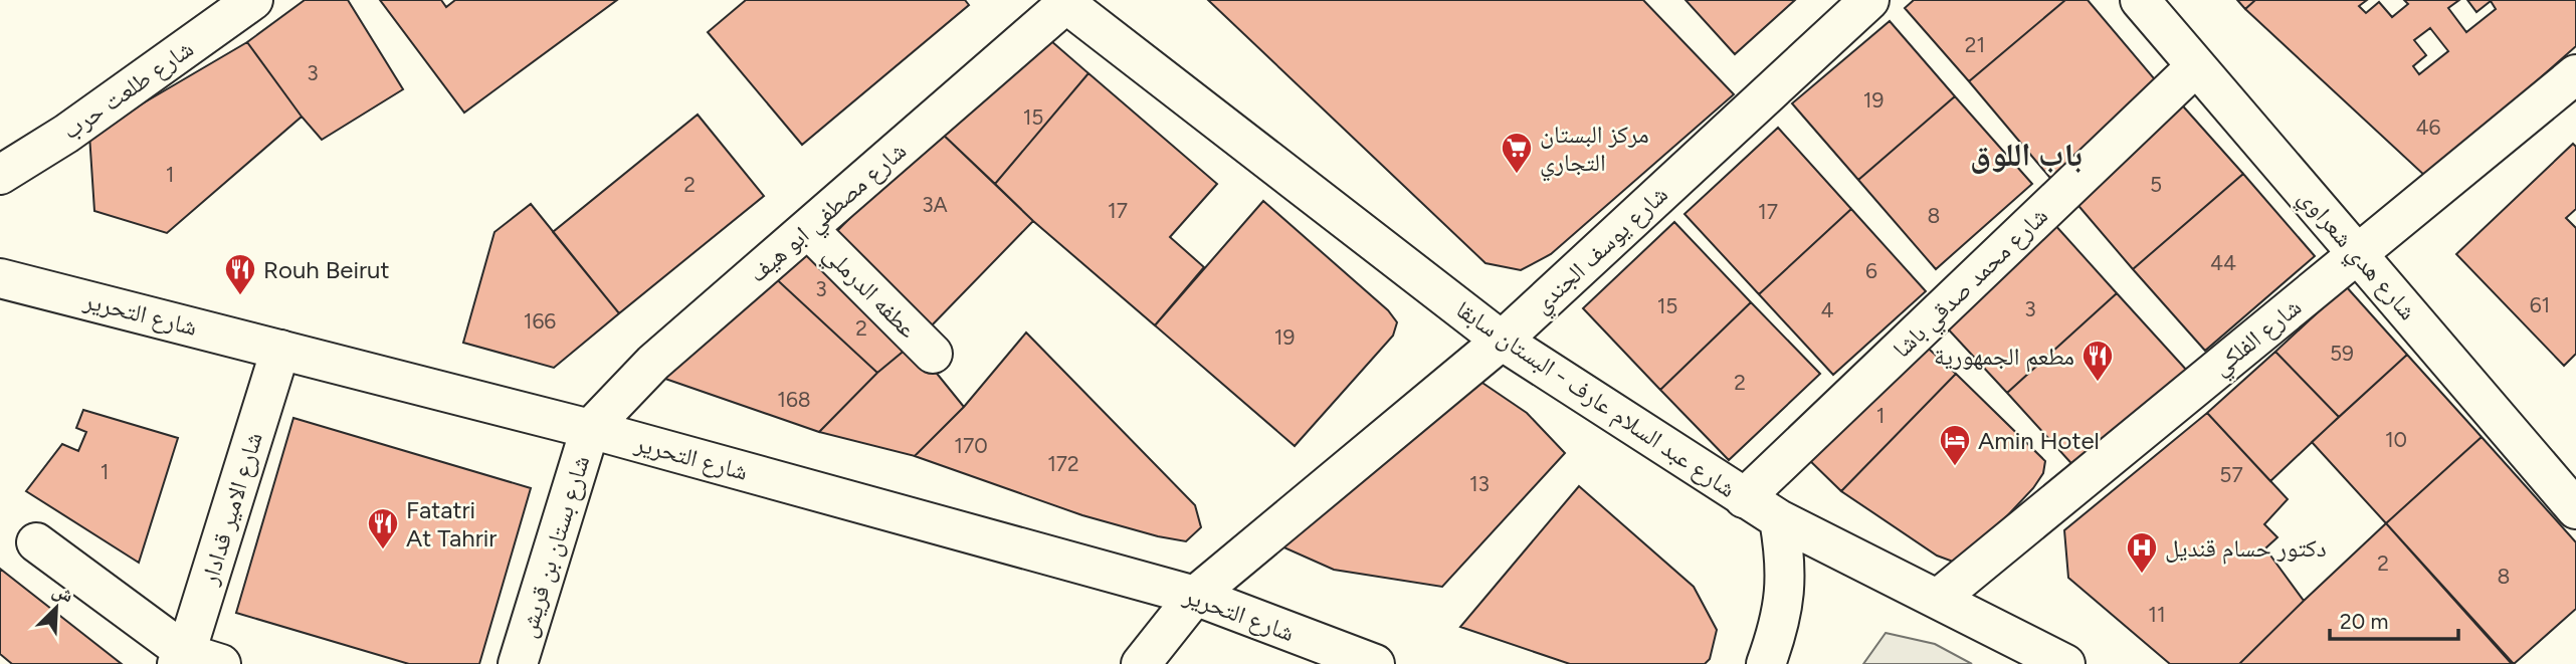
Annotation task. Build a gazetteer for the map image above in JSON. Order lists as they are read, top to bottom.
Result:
{
  "streets": {
    "street": [
      "شارع طلعت حرب",
      "شارع مصطفي ابو هيف",
      "شارع يوسف الجندي",
      "شارع هدي شعراوي",
      "شارع محمد صدقي باشا",
      "عطفه الدرملي",
      "شارع التحرير",
      "شارع الفلكي",
      "شارع عبد السلام عارف - البستان سابقا",
      "شارع الامير قدادار",
      "شارع بستان بن قريش"
    ]
  },
  "crossings": [
    ["شارع مصطفي ابو هيف", "عطفه الدرملي"],
    ["شارع مصطفي ابو هيف", "شارع التحرير"],
    ["شارع مصطفي ابو هيف", "شارع عبد السلام عارف - البستان سابقا"],
    ["شارع مصطفي ابو هيف", "شارع بستان بن قريش"],
    ["شارع يوسف الجندي", "شارع التحرير"],
    ["شارع يوسف الجندي", "شارع عبد السلام عارف - البستان سابقا"],
    ["شارع هدي شعراوي", "شارع محمد صدقي باشا"],
    ["شارع هدي شعراوي", "شارع الفلكي"],
    ["شارع محمد صدقي باشا", "شارع عبد السلام عارف - البستان سابقا"],
    ["شارع التحرير", "شارع الامير قدادار"],
    ["شارع التحرير", "شارع بستان بن قريش"],
    ["شارع الفلكي", "شارع عبد السلام عارف - البستان سابقا"]
  ],
  "districts": ["باب اللوق"],
  "places": {
    "supermarket": ["مركز البستان التجاري"],
    "restaurant": ["Rouh Beirut", "مطعم الجمهورية", "Fatatri At Tahrir"],
    "hotel": ["Amin Hotel"],
    "hospital": ["دكتور حسام قنديل"]
  },
  "house_numbers": [
    "21",
    "3",
    "19",
    "15",
    "46",
    "1",
    "2",
    "5",
    "3A",
    "17",
    "17",
    "8",
    "44",
    "6",
    "3",
    "61",
    "15",
    "3",
    "4",
    "166",
    "2",
    "19",
    "59",
    "2",
    "168",
    "1",
    "10",
    "170",
    "172",
    "1",
    "57",
    "13",
    "2",
    "8",
    "11"
  ],
  "scale_bar": "20 m",
  "north": "top right"
}
